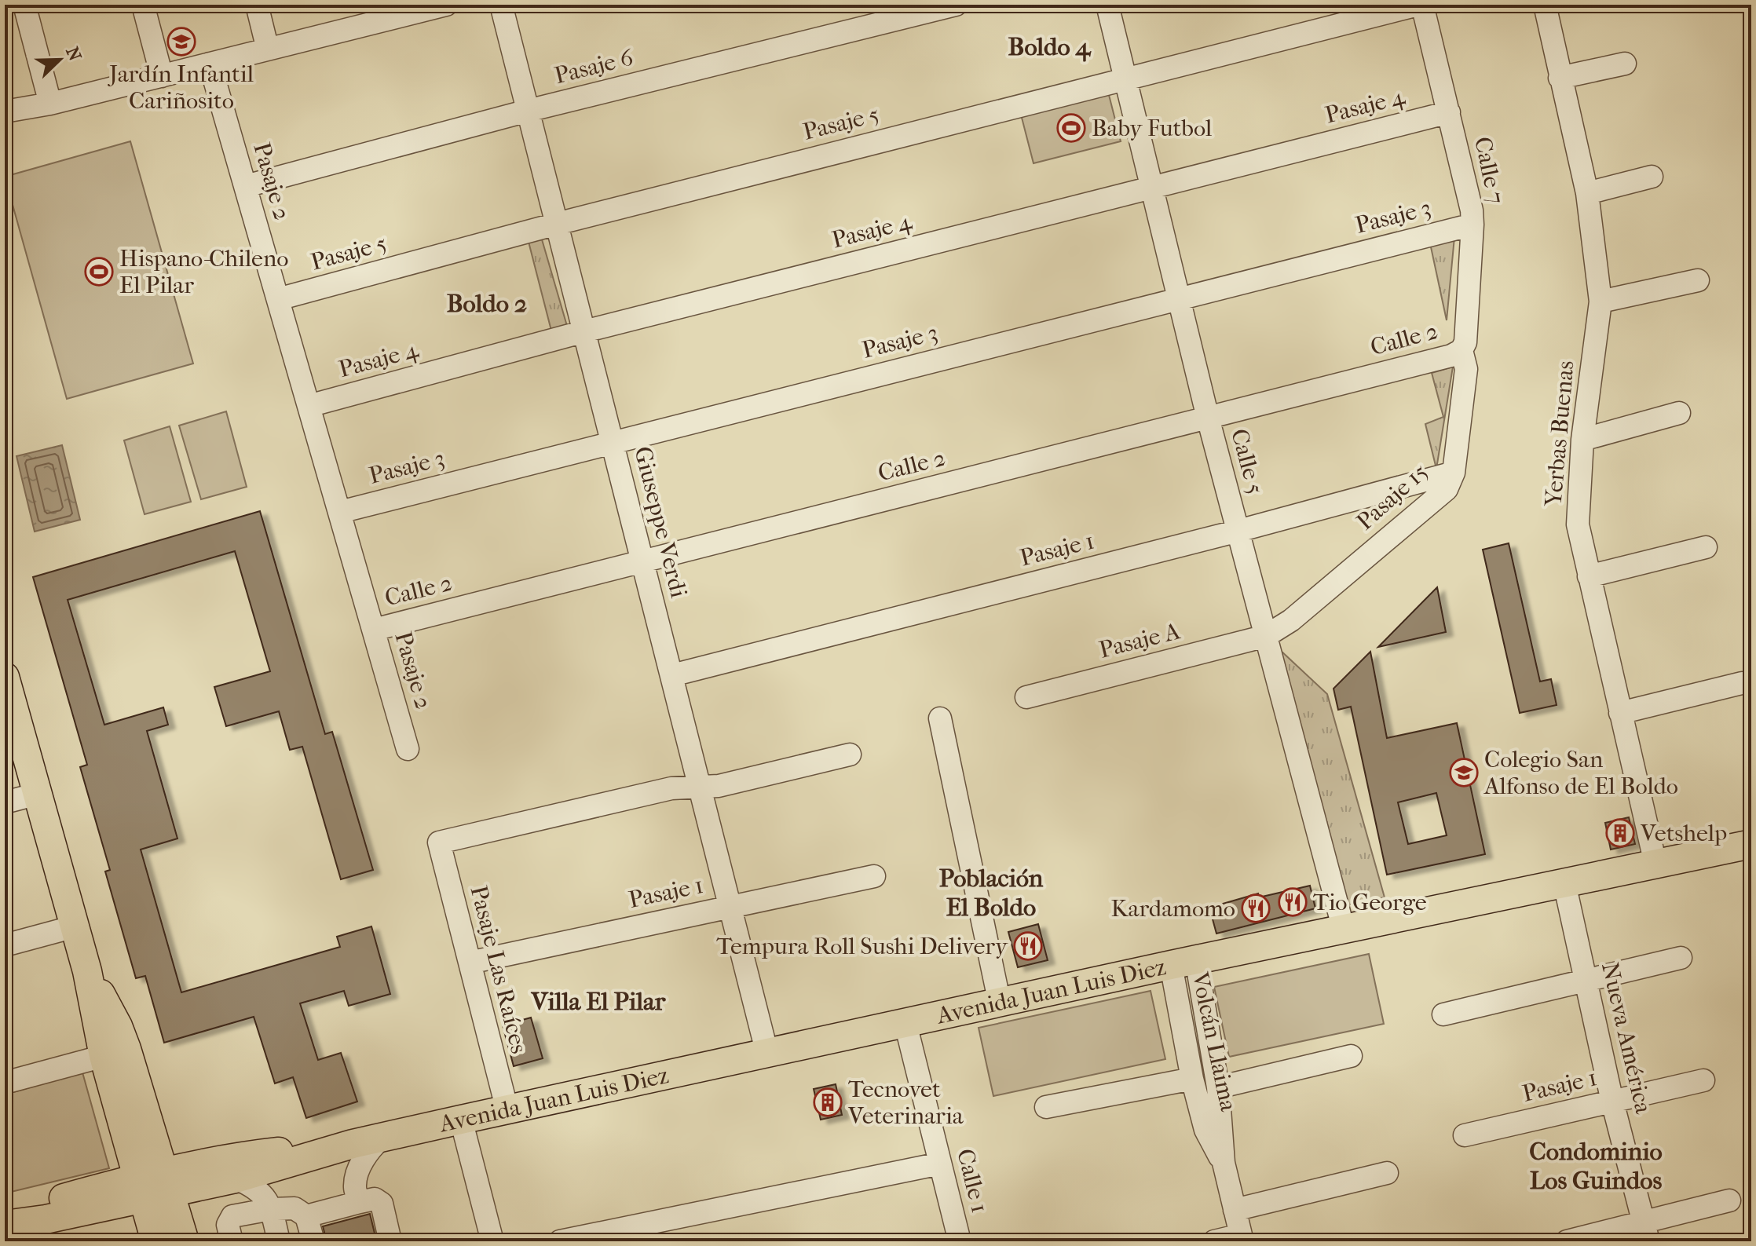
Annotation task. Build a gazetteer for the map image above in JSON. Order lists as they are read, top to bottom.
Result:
{
  "streets": {
    "main road": ["Avenida Juan Luis Diez"],
    "street": [
      "Pasaje 6",
      "Pasaje 4",
      "Pasaje 5",
      "Calle 7",
      "Pasaje 2",
      "Pasaje 3",
      "Calle 2",
      "Yerbas Buenas",
      "Calle 5",
      "Pasaje 15",
      "Giuseppe Verdi",
      "Pasaje 1",
      "Pasaje A",
      "Pasaje Las Raíces",
      "Nueva América",
      "Volcán Llaima",
      "Calle 1"
    ]
  },
  "crossings": [
    ["Pasaje 6", "Pasaje 2"],
    ["Pasaje 6", "Giuseppe Verdi"],
    ["Pasaje 4", "Calle 7"],
    ["Pasaje 4", "Pasaje 2"],
    ["Pasaje 4", "Calle 5"],
    ["Pasaje 4", "Giuseppe Verdi"],
    ["Pasaje 5", "Calle 7"],
    ["Pasaje 5", "Pasaje 2"],
    ["Pasaje 5", "Calle 5"],
    ["Pasaje 5", "Giuseppe Verdi"],
    ["Calle 7", "Pasaje 3"],
    ["Calle 7", "Calle 2"],
    ["Calle 7", "Pasaje 15"],
    ["Pasaje 2", "Pasaje 3"],
    ["Pasaje 2", "Calle 2"],
    ["Pasaje 3", "Calle 5"],
    ["Pasaje 3", "Giuseppe Verdi"],
    ["Calle 2", "Calle 5"],
    ["Calle 2", "Pasaje 15"],
    ["Calle 2", "Giuseppe Verdi"],
    ["Yerbas Buenas", "Avenida Juan Luis Diez"],
    ["Calle 5", "Pasaje 15"],
    ["Calle 5", "Pasaje 1"],
    ["Calle 5", "Pasaje A"],
    ["Calle 5", "Avenida Juan Luis Diez"],
    ["Pasaje 15", "Pasaje 1"],
    ["Pasaje 15", "Pasaje A"],
    ["Giuseppe Verdi", "Pasaje 1"],
    ["Giuseppe Verdi", "Pasaje Las Raíces"],
    ["Giuseppe Verdi", "Avenida Juan Luis Diez"],
    ["Pasaje 1", "Pasaje Las Raíces"],
    ["Pasaje 1", "Nueva América"],
    ["Pasaje Las Raíces", "Avenida Juan Luis Diez"],
    ["Avenida Juan Luis Diez", "Nueva América"],
    ["Avenida Juan Luis Diez", "Volcán Llaima"],
    ["Avenida Juan Luis Diez", "Calle 1"]
  ],
  "districts": [
    "Boldo 4",
    "Boldo 2",
    "Población El Boldo",
    "Villa El Pilar",
    "Condominio Los Guindos"
  ],
  "places": {
    "school or university": ["Jardín Infantil Cariñosito", "Colegio San Alfonso de El Boldo"],
    "sports": ["Baby Futbol", "Hispano-Chileno El Pilar"],
    "building": ["Vetshelp", "Tecnovet Veterinaria"],
    "restaurant": ["Tio George", "Kardamomo", "Tempura Roll Sushi Delivery"]
  },
  "north": "top right"
}
